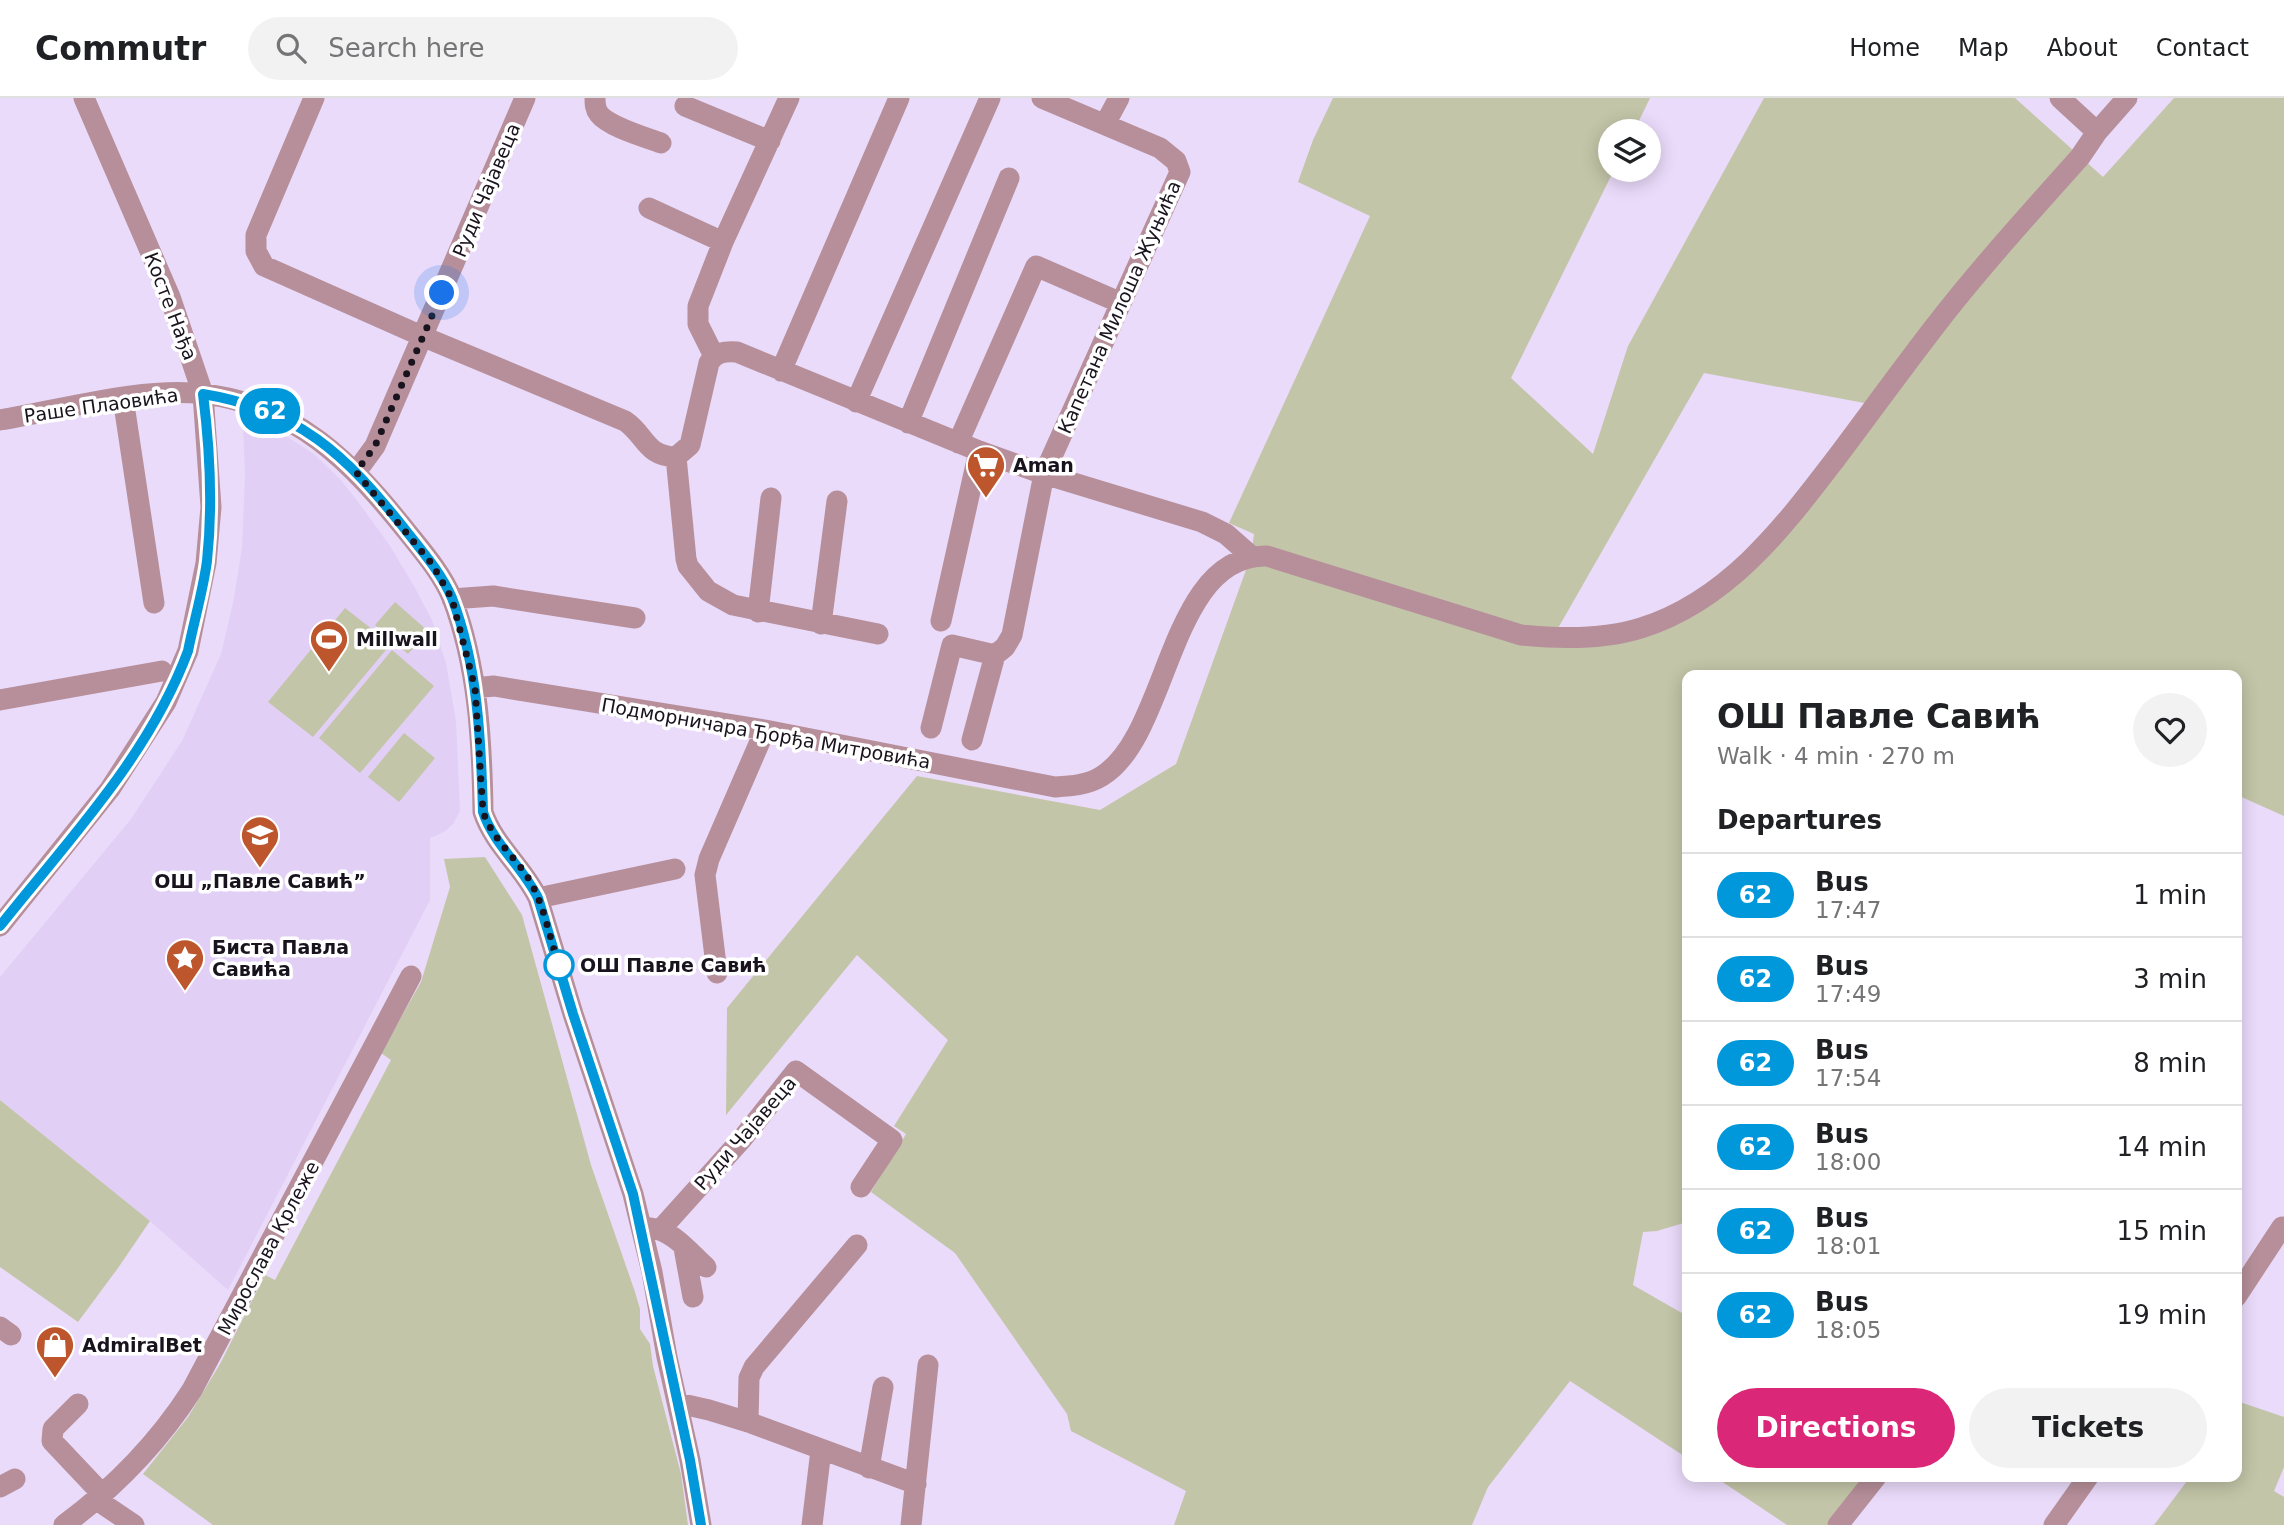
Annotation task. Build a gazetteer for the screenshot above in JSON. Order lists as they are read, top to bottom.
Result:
{
  "streets": {
    "street": [
      "Руди Чајавеца",
      "Косте Нађа",
      "Капетана Милоша Жуњића",
      "Раше Плаовића",
      "Подморничара Ђорђа Митровића",
      "Мирослава Крлеже"
    ]
  },
  "crossings": [
    ["Косте Нађа", "Раше Плаовића"]
  ],
  "places": {
    "supermarket": ["Aman"],
    "sports": ["Millwall"],
    "school or university": ["ОШ „Павле Савић”"],
    "other": ["ОШ Павле Савић"],
    "place": ["Биста Павла Савића"],
    "shop": ["AdmiralBet"]
  },
  "lines": ["bus line 62"],
  "page": {
    "header": "Commutr",
    "search": "Search here",
    "nav": [
      "Home",
      "Map",
      "About",
      "Contact"
    ],
    "on_map": "62",
    "heading": [
      ["ОШ Павле Савић", "Walk · 4 min · 270 m"],
      "Departures"
    ],
    "list": [
      {
        "mark": "62",
        "name": "Bus",
        "note": "17:47",
        "value": "1 min"
      },
      {
        "mark": "62",
        "name": "Bus",
        "note": "17:49",
        "value": "3 min"
      },
      {
        "mark": "62",
        "name": "Bus",
        "note": "17:54",
        "value": "8 min"
      },
      {
        "mark": "62",
        "name": "Bus",
        "note": "18:00",
        "value": "14 min"
      },
      {
        "mark": "62",
        "name": "Bus",
        "note": "18:01",
        "value": "15 min"
      },
      {
        "mark": "62",
        "name": "Bus",
        "note": "18:05",
        "value": "19 min"
      }
    ],
    "buttons": ["Directions", "Tickets"]
  }
}
